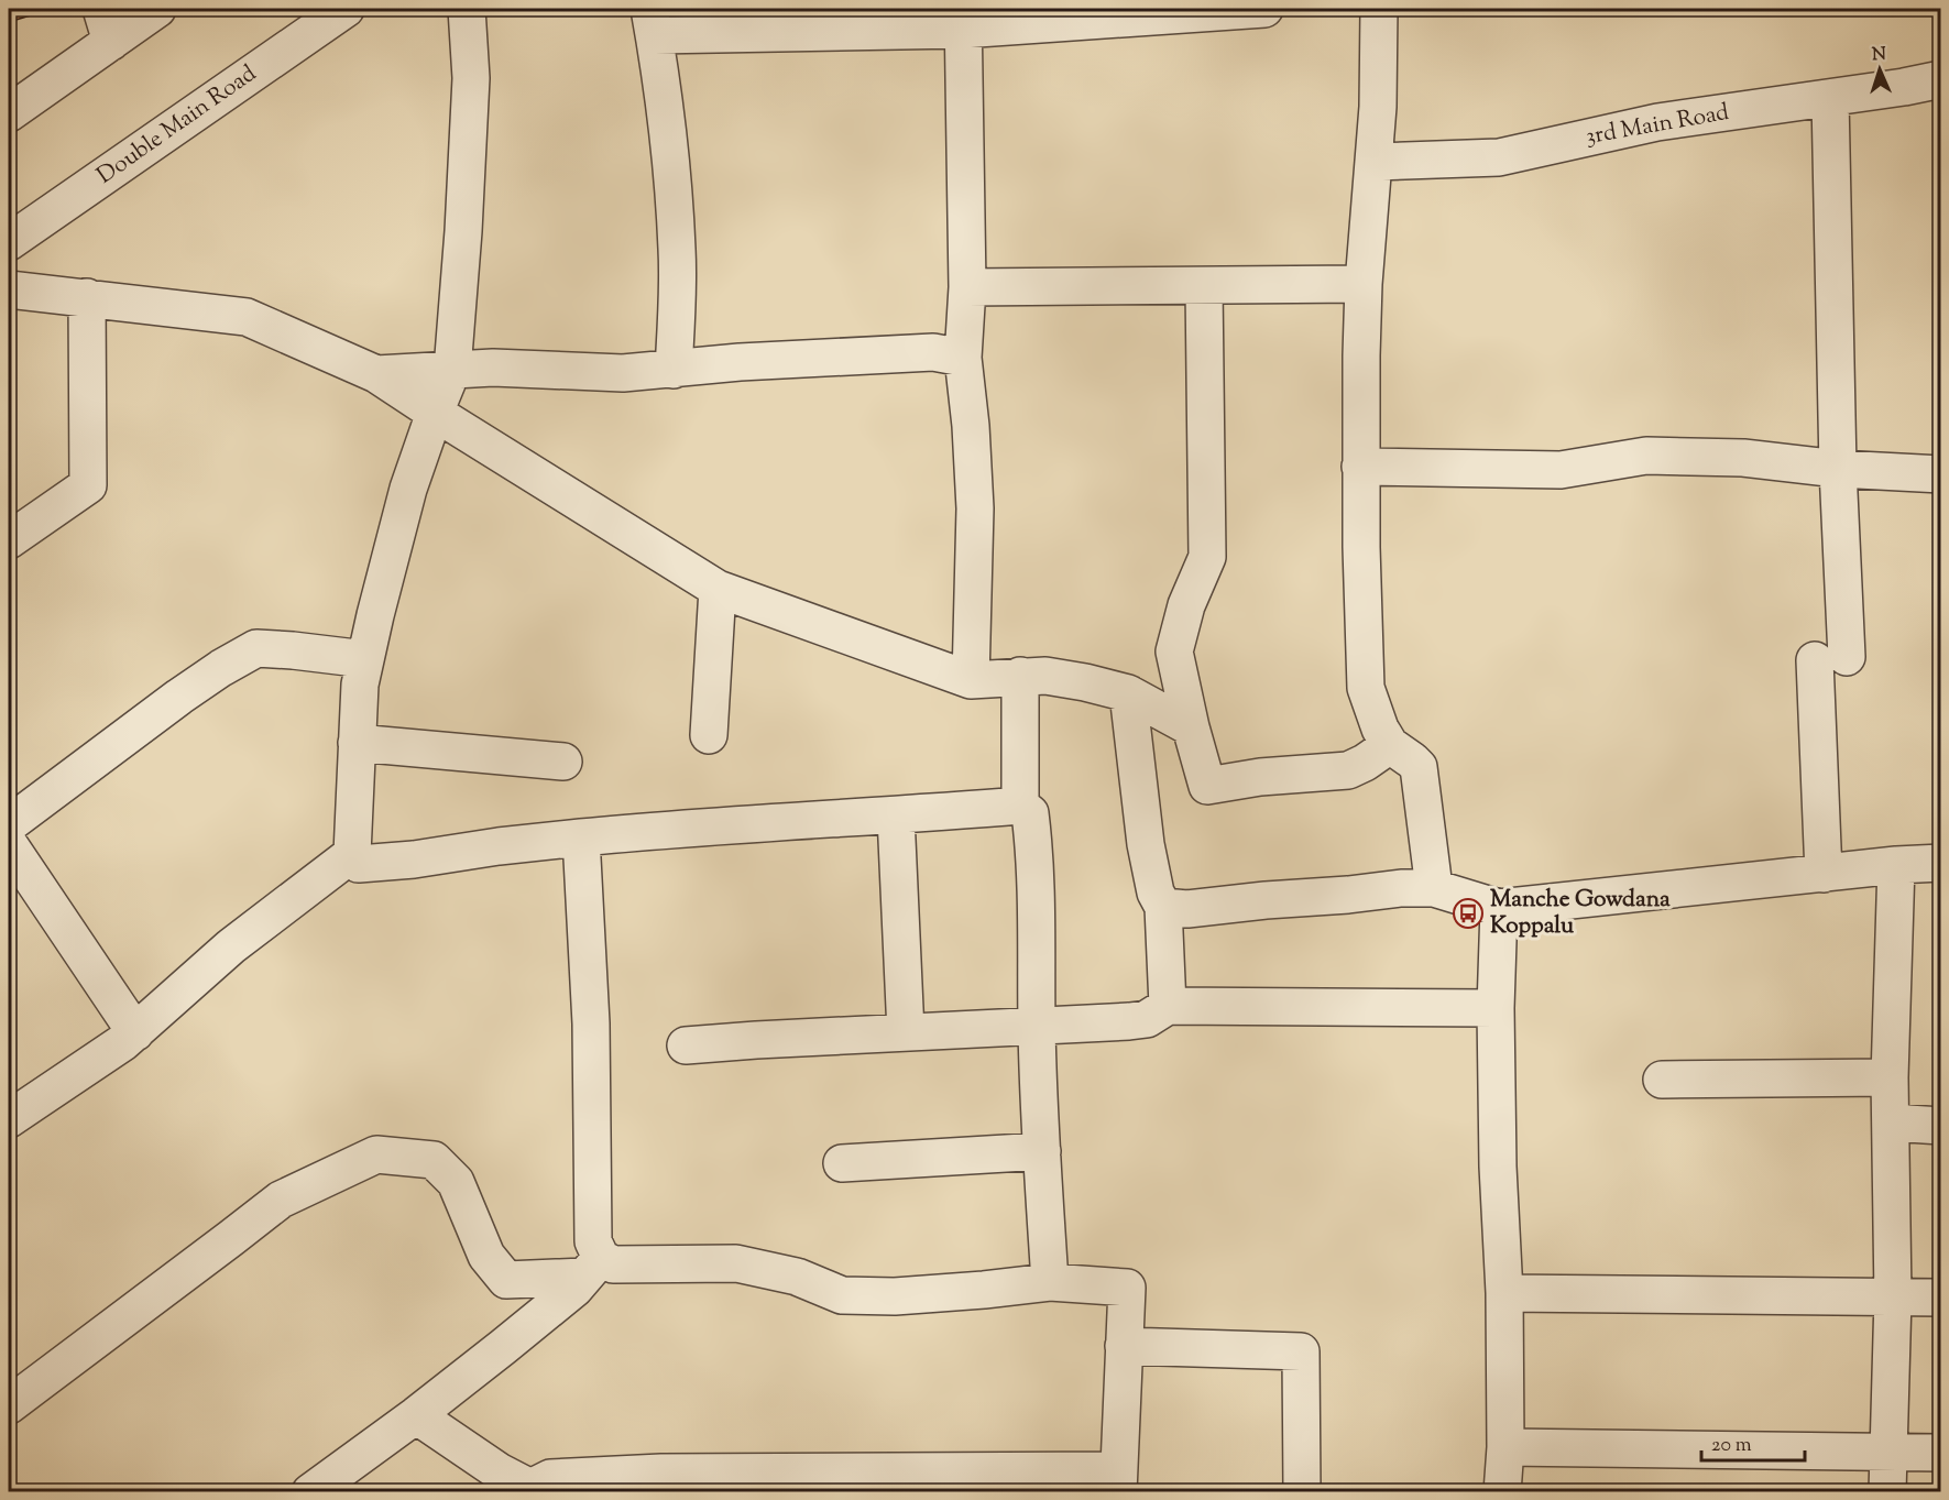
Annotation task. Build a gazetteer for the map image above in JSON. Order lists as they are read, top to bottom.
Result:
{
  "streets": {
    "street": ["Double Main Road", "3rd Main Road"]
  },
  "places": {
    "bus stop": ["Manche Gowdana Koppalu"]
  },
  "scale_bar": "20 m",
  "north": "top"
}
